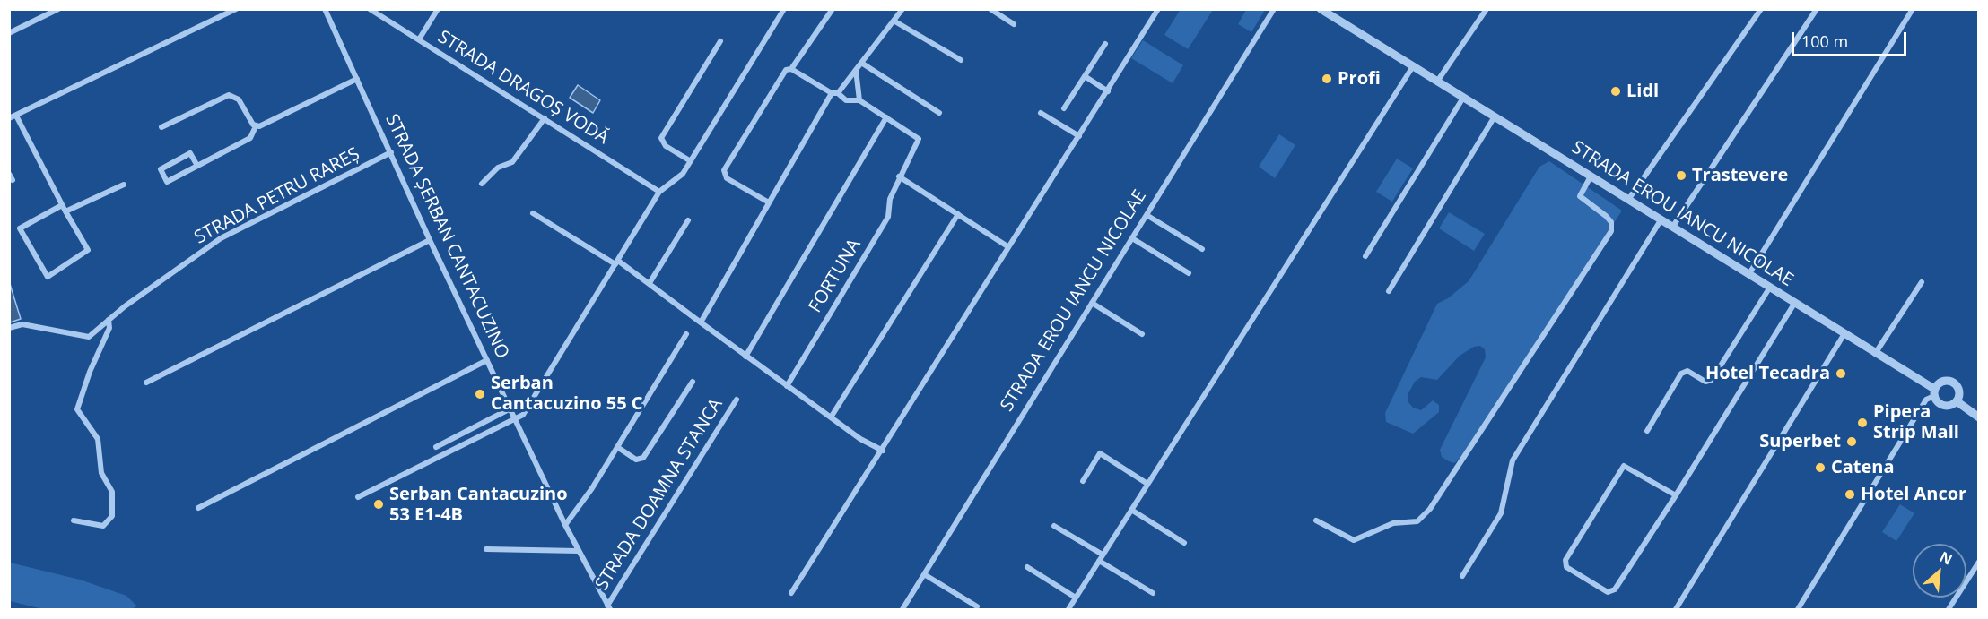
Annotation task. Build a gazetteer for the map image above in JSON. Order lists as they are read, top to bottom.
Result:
{
  "streets": {
    "street": [
      "STRADA DRAGOȘ VODĂ",
      "STRADA PETRU RAREȘ",
      "STRADA EROU IANCU NICOLAE",
      "STRADA ȘERBAN CANTACUZINO",
      "FORTUNA",
      "STRADA DOAMNA STANCA"
    ]
  },
  "crossings": [
    ["STRADA PETRU RAREȘ", "STRADA ȘERBAN CANTACUZINO"],
    ["STRADA ȘERBAN CANTACUZINO", "STRADA DOAMNA STANCA"]
  ],
  "places": [
    "Profi",
    "Lidl",
    "Trastevere",
    "Hotel Tecadra",
    "Serban Cantacuzino 55 C",
    "Pipera Strip Mall",
    "Superbet",
    "Catena",
    "Hotel Ancor",
    "Serban Cantacuzino 53 E1-4B"
  ],
  "scale_bar": "100 m",
  "north": "top right"
}
